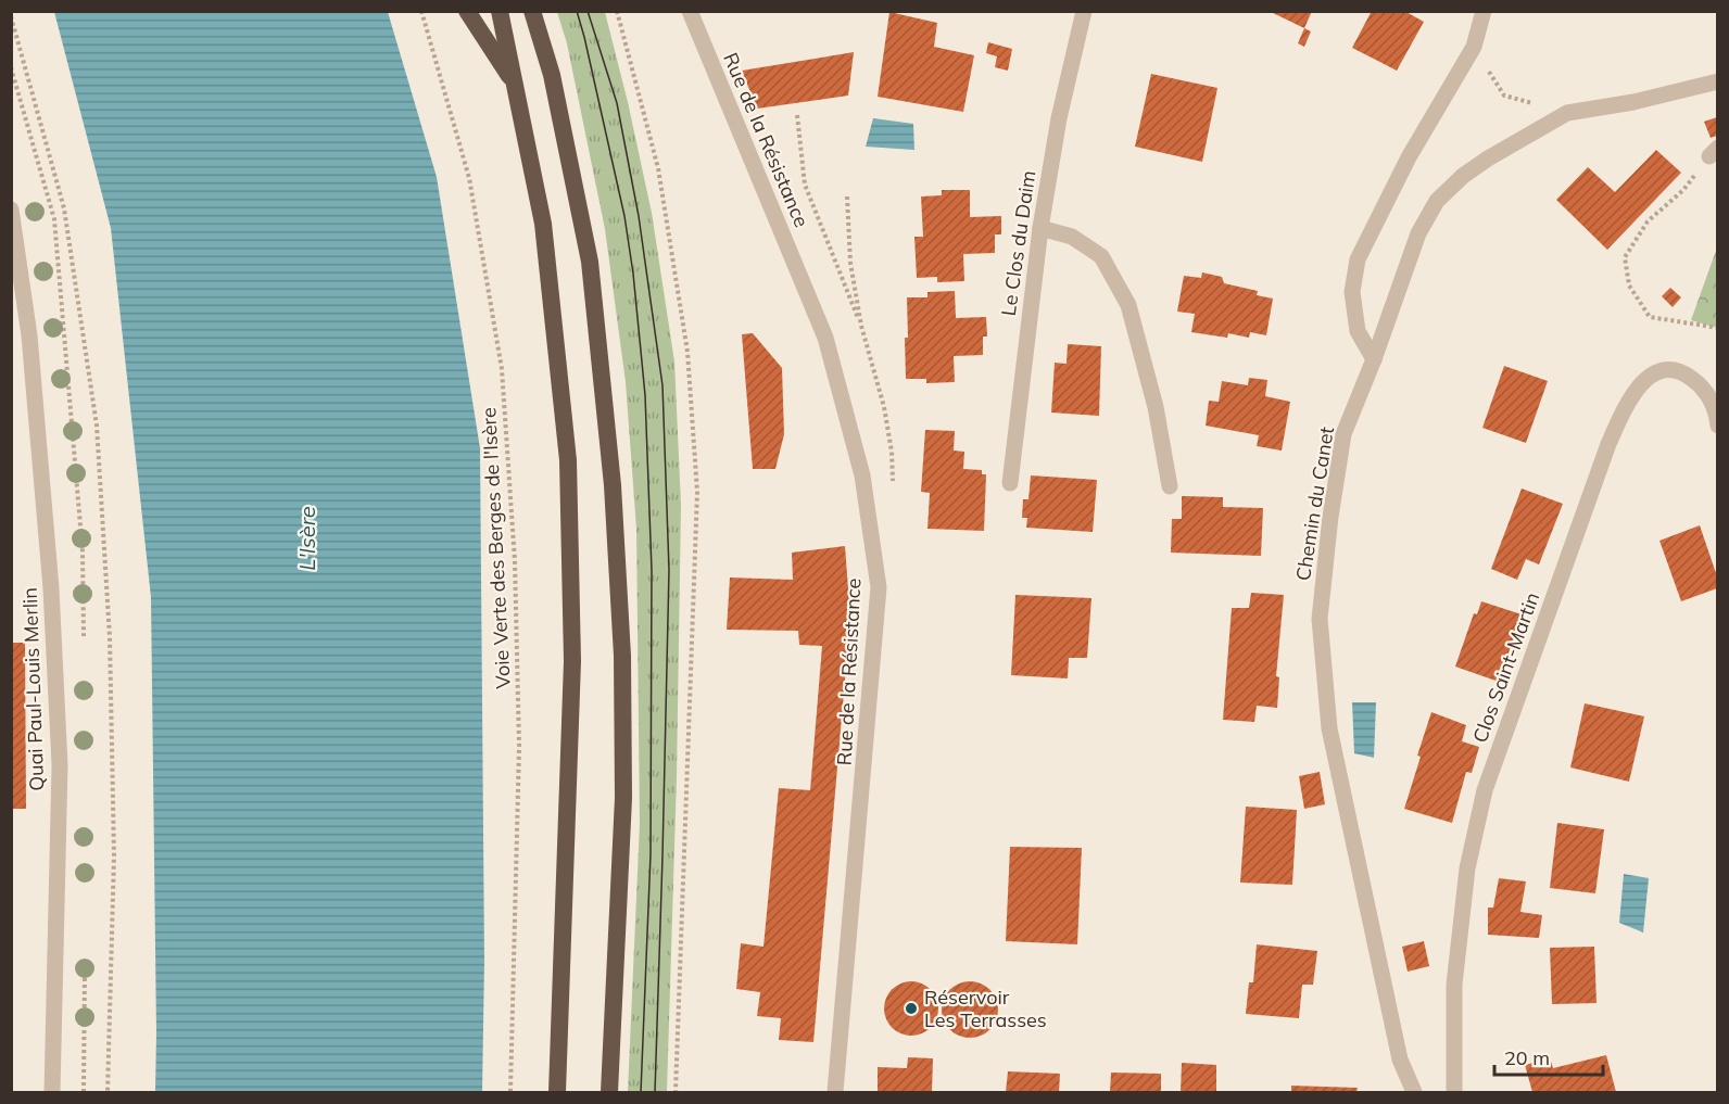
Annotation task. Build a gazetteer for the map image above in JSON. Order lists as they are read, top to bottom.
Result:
{
  "streets": {
    "street": [
      "Rue de la Résistance",
      "Le Clos du Daim",
      "Chemin du Canet",
      "Clos Saint-Martin",
      "Quai Paul-Louis Merlin"
    ],
    "path": ["Voie Verte des Berges de l'Isère"]
  },
  "water": ["L'Isère"],
  "places": ["Réservoir Les Terrasses"],
  "scale_bar": "20 m"
}
